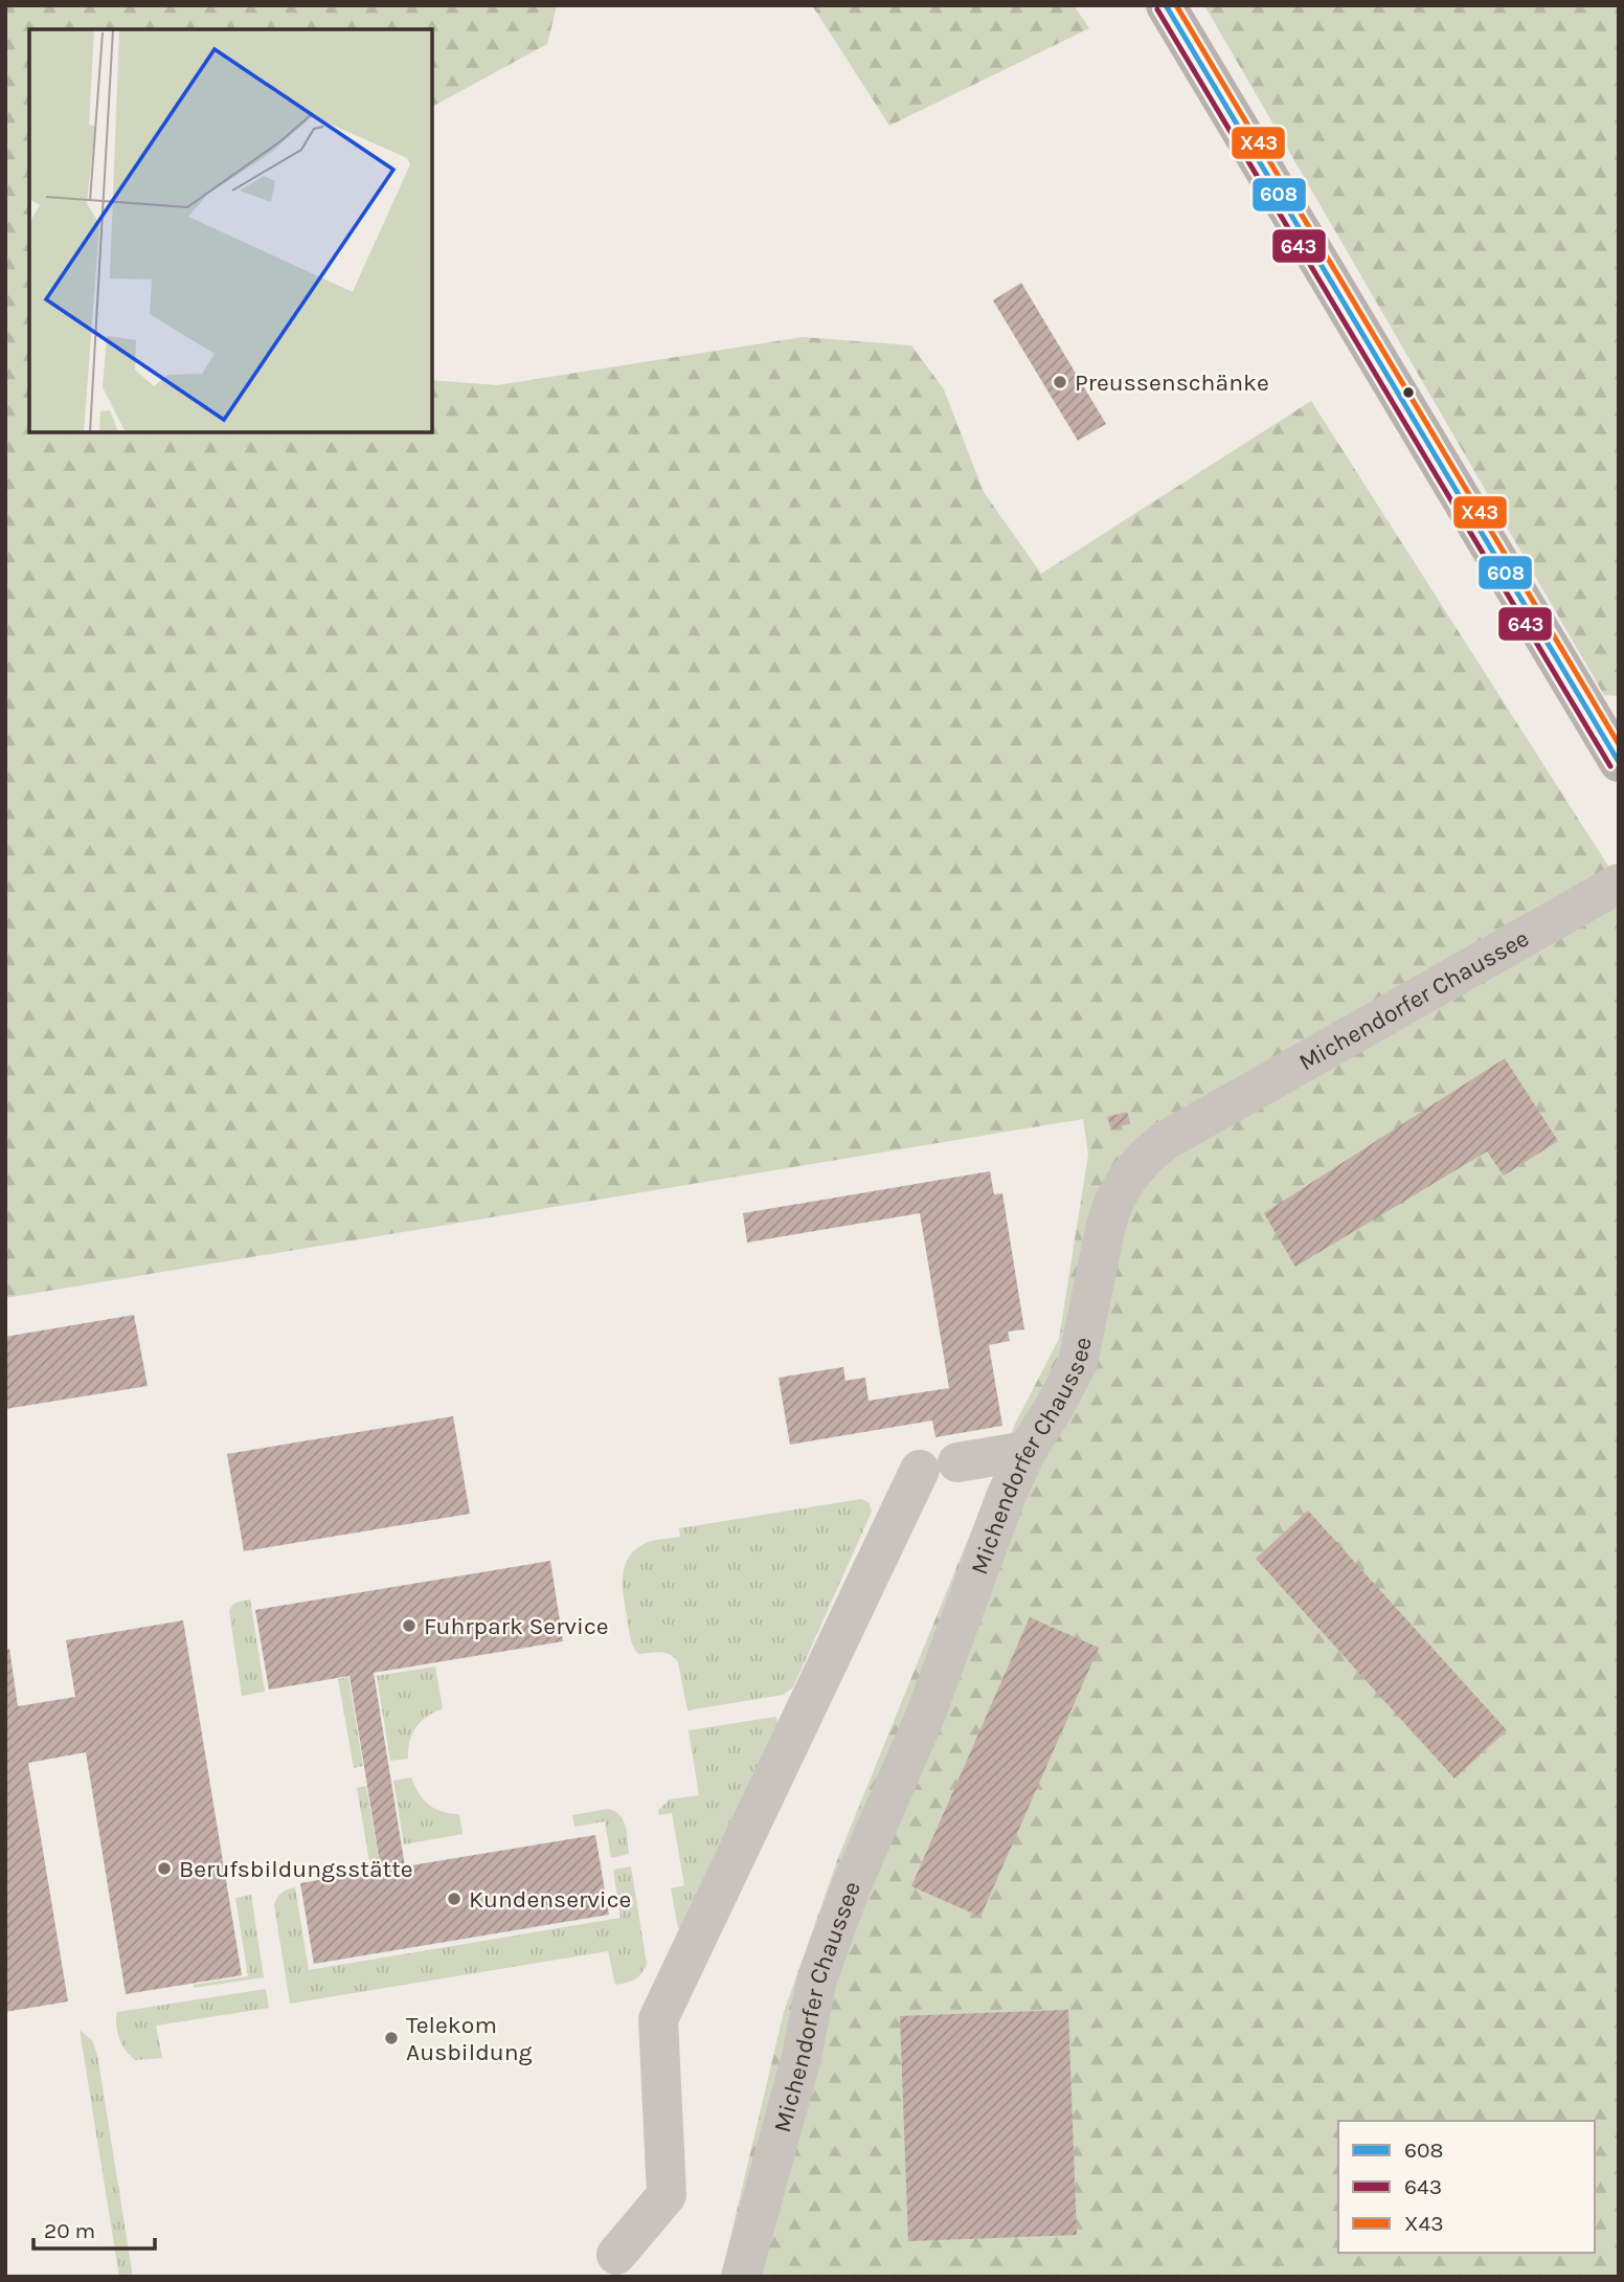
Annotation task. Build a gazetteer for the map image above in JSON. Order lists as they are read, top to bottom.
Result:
{
  "streets": {
    "lane": ["Michendorfer Chaussee"]
  },
  "places": [
    "Preussenschänke",
    "Fuhrpark Service",
    "Berufsbildungsstätte",
    "Kundenservice",
    "Telekom Ausbildung"
  ],
  "lines": ["transit line 608", "transit line X43", "transit line 643"],
  "legend": ["608", "643", "X43"],
  "scale_bar": "20 m"
}
